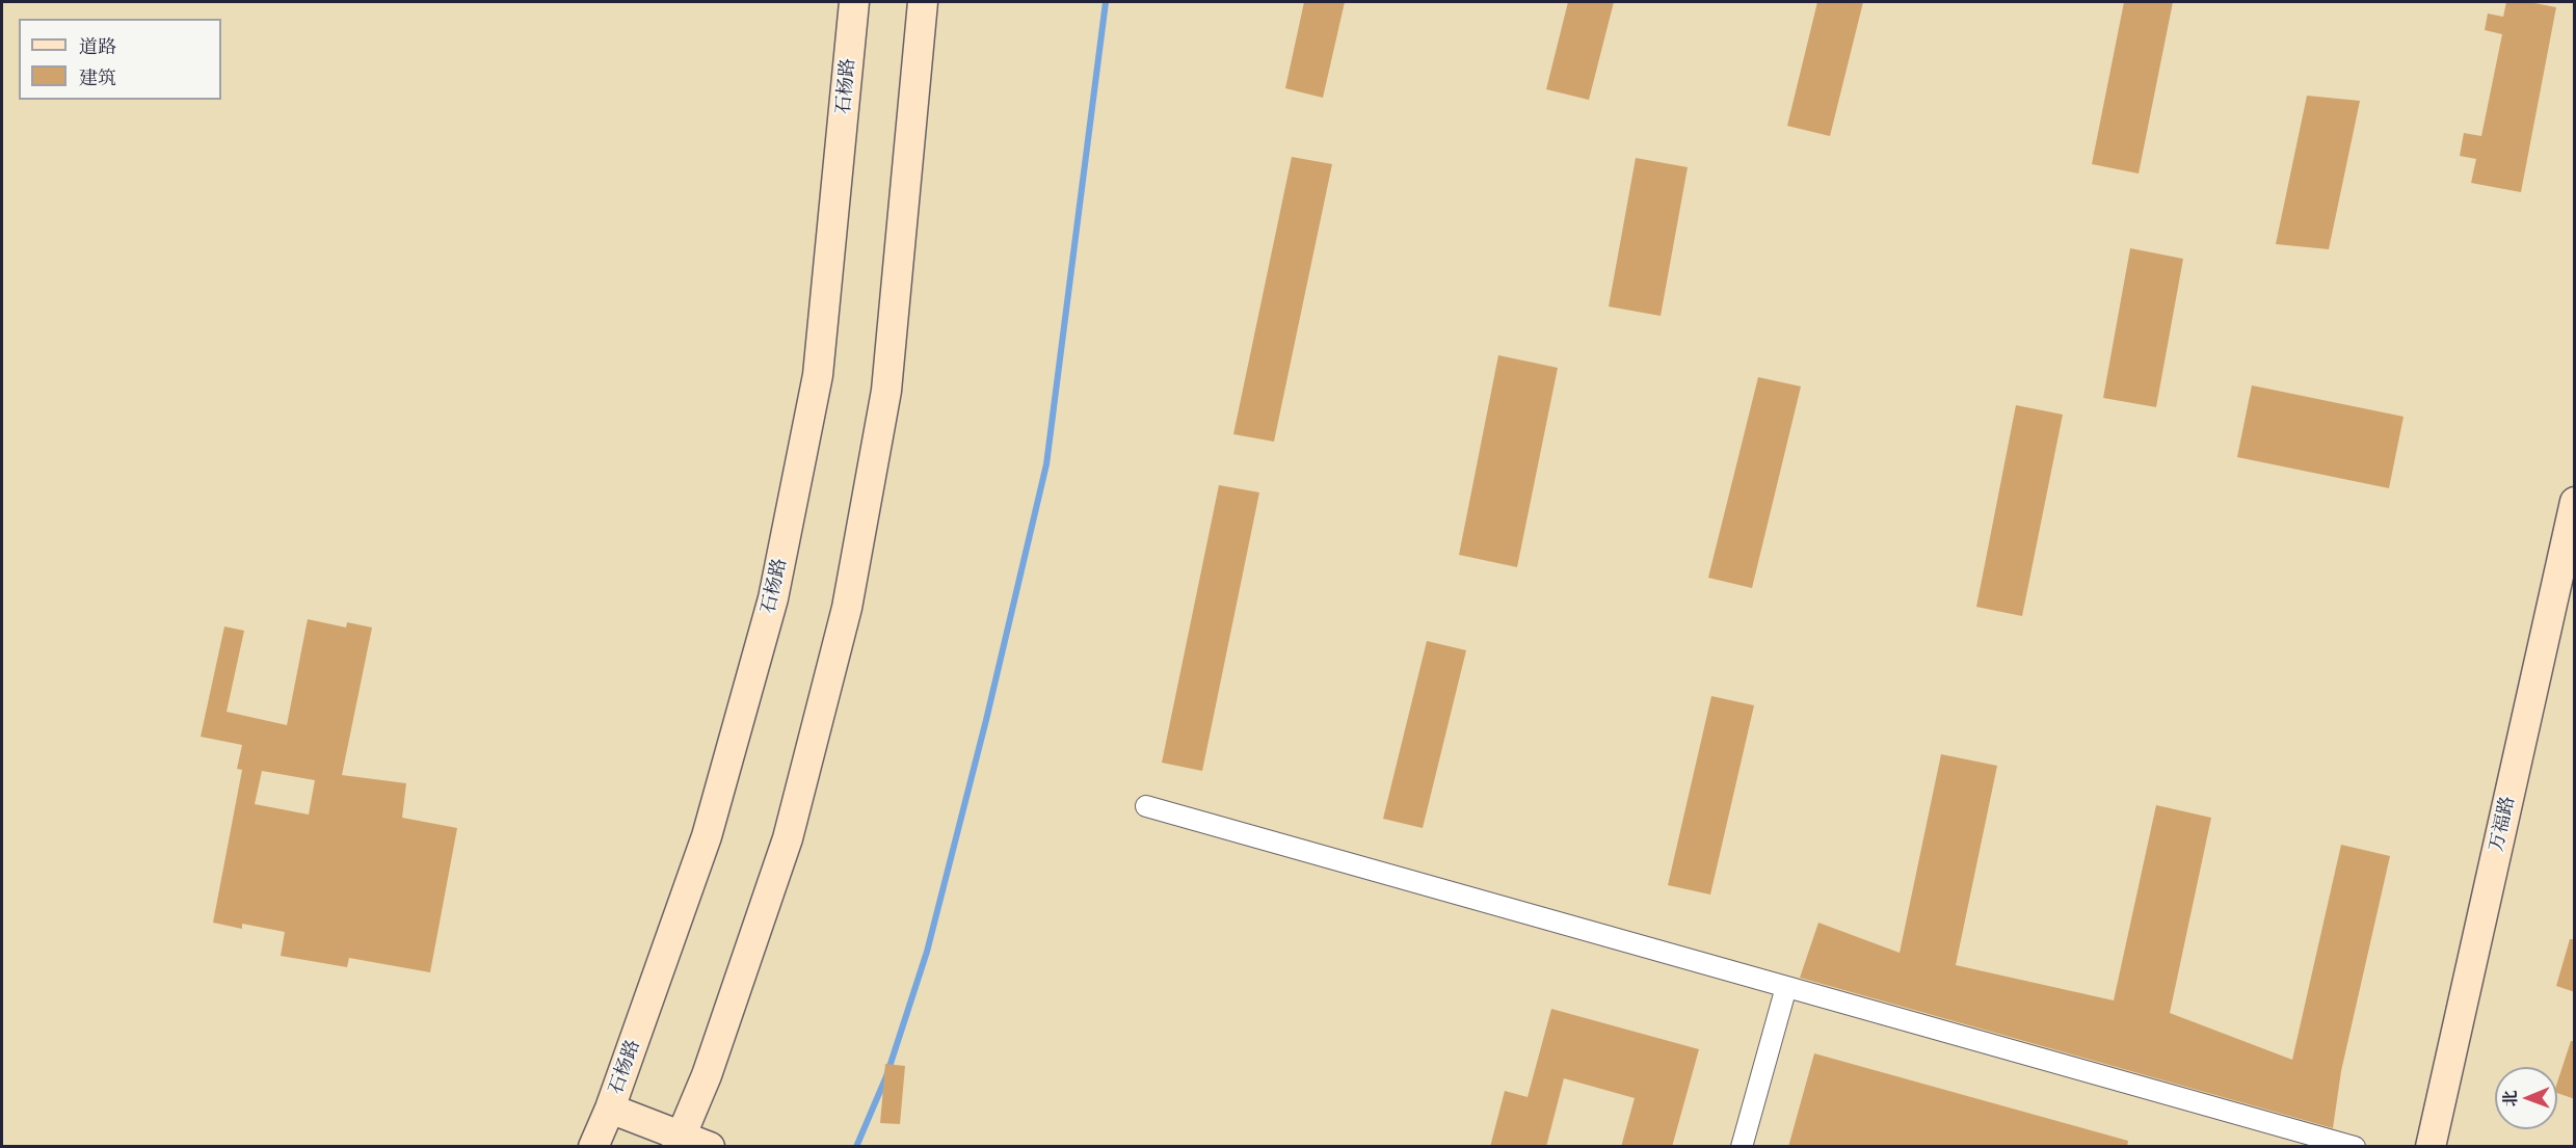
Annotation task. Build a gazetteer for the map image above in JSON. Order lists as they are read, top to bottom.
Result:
{
  "streets": {
    "main road": ["石杨路", "万福路"]
  },
  "legend": ["道路", "建筑"],
  "north": "left"
}
